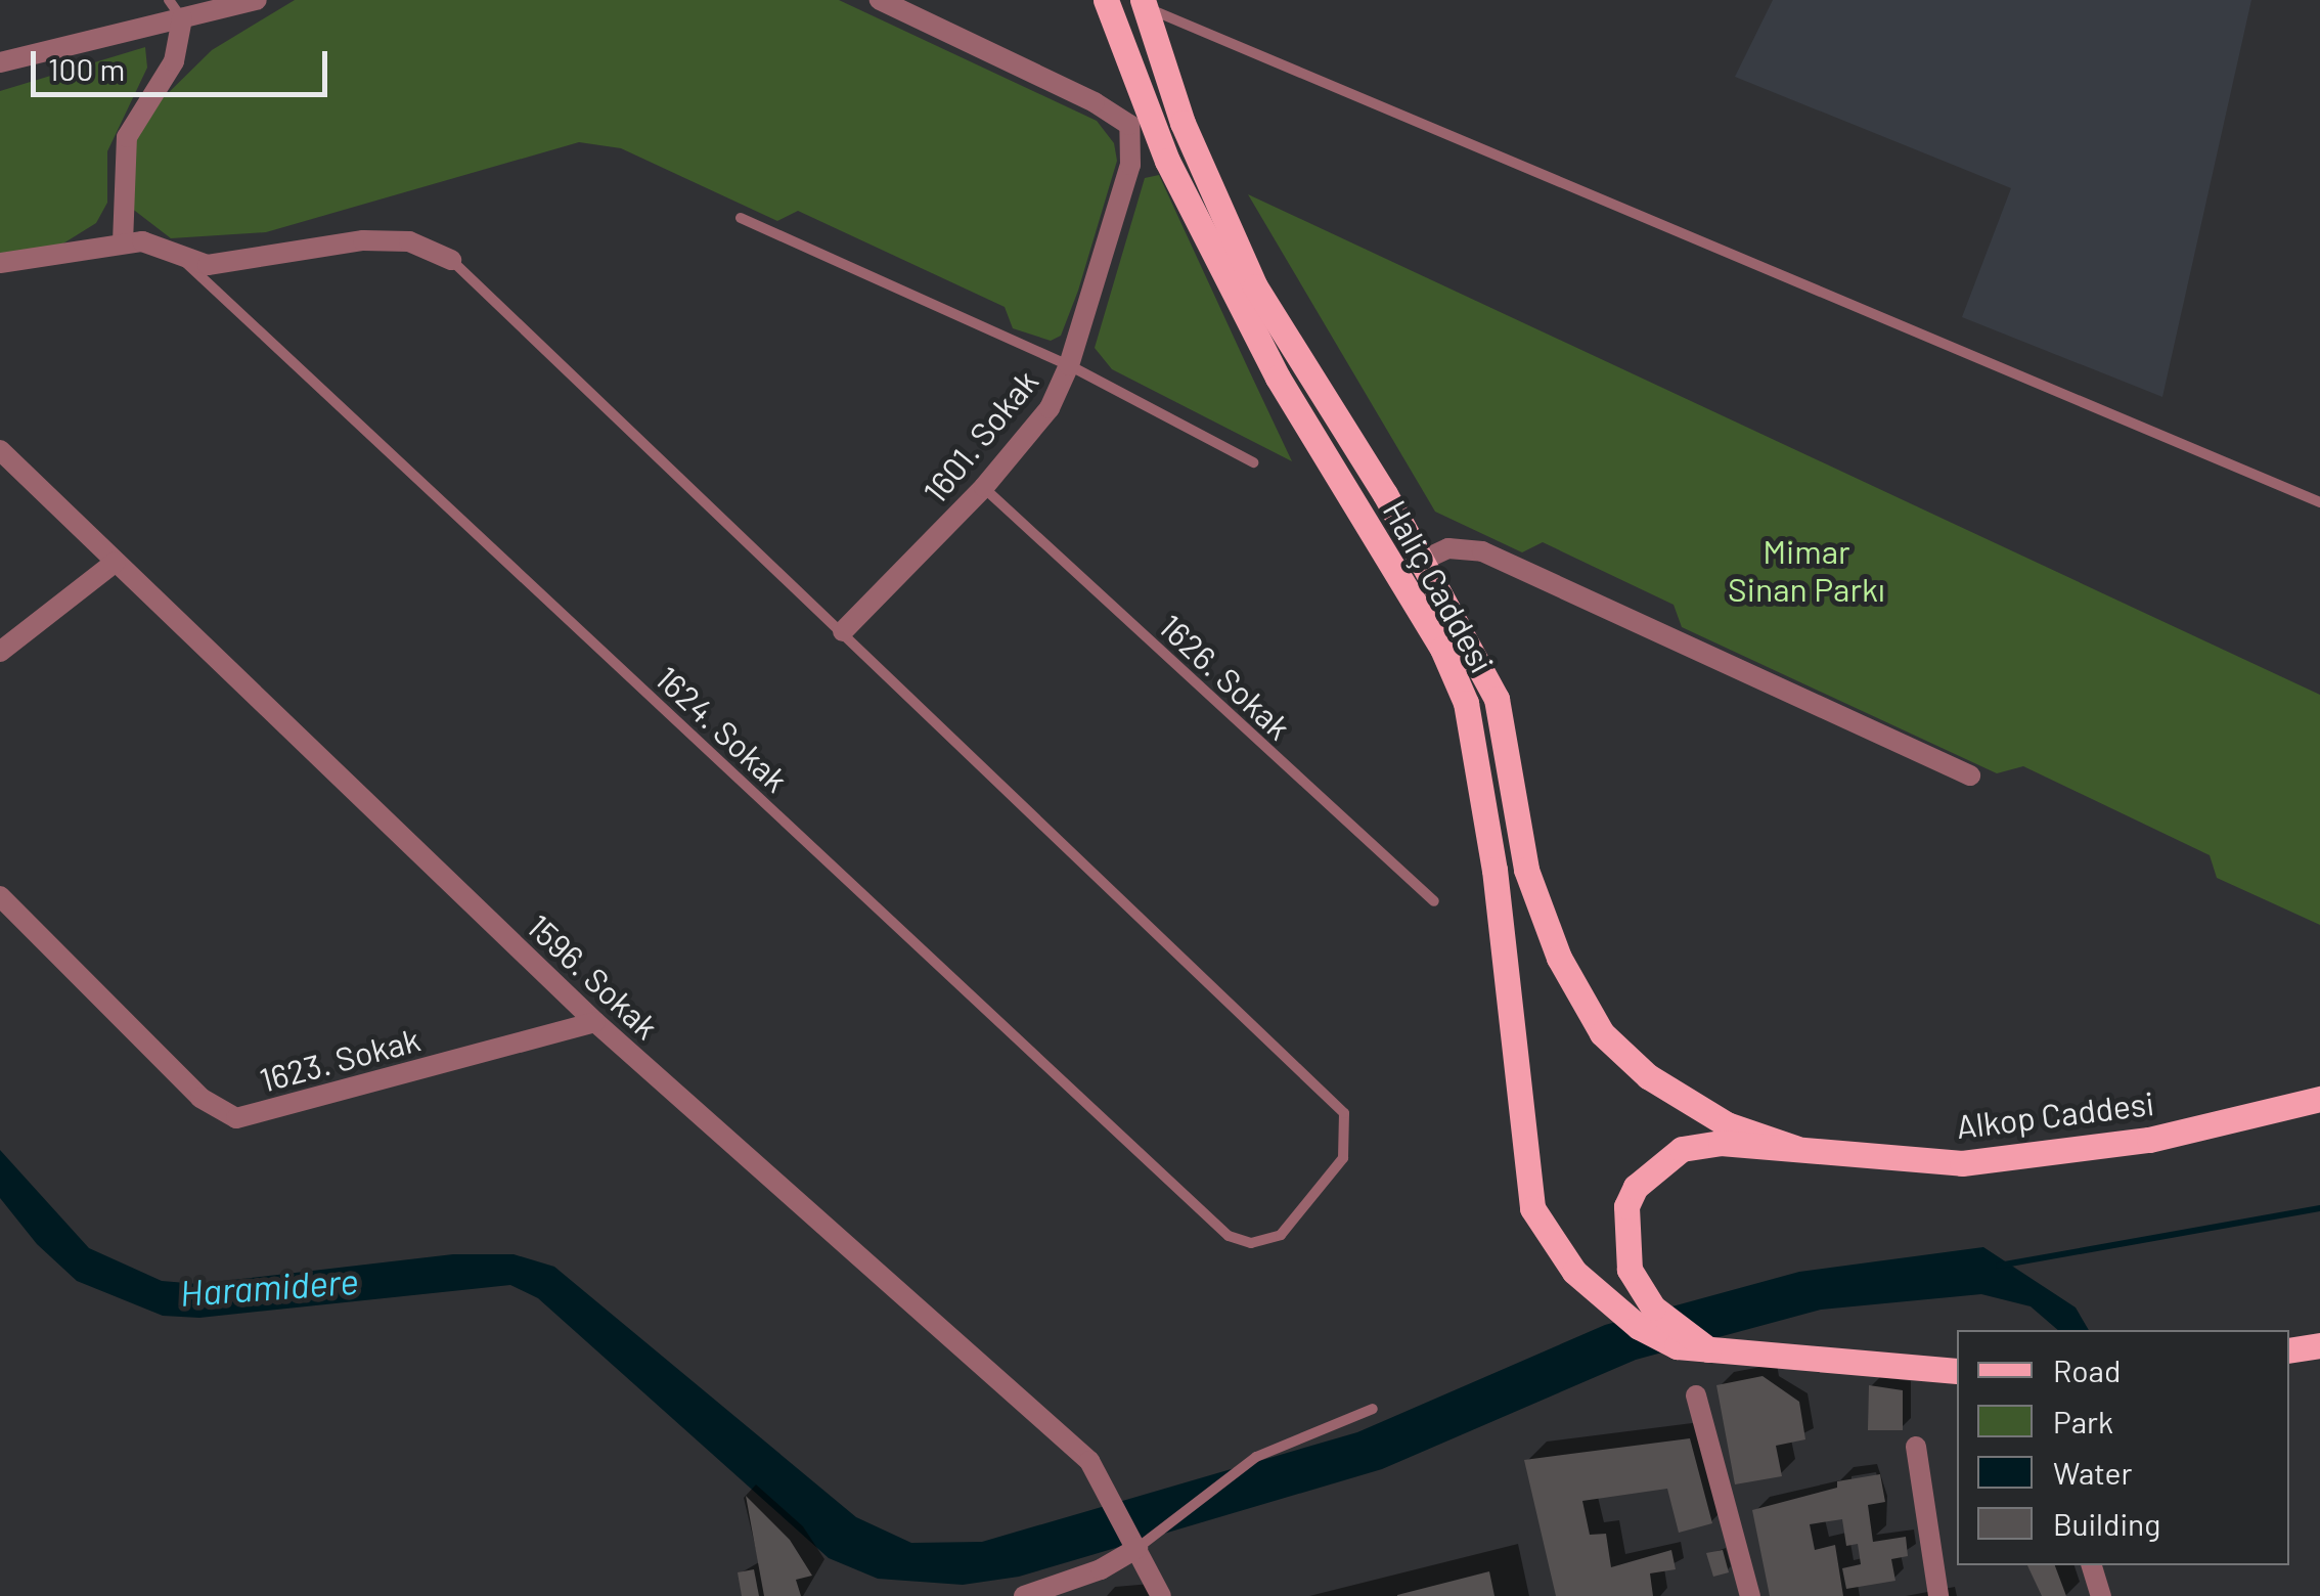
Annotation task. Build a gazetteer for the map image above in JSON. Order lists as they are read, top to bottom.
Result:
{
  "streets": {
    "main road": ["Haliç Caddesi", "Alkop Caddesi"],
    "street": ["1601. Sokak", "1596. Sokak", "1623. Sokak"],
    "lane": ["1626. Sokak", "1624. Sokak"]
  },
  "crossings": [
    ["1601. Sokak", "Haliç Caddesi"],
    ["1601. Sokak", "1626. Sokak"],
    ["1601. Sokak", "1624. Sokak"],
    ["Haliç Caddesi", "Alkop Caddesi"],
    ["1596. Sokak", "1623. Sokak"]
  ],
  "water": ["Haramidere"],
  "parks": ["Mimar Sinan Parkı"],
  "legend": [
    "Road",
    "Park",
    "Water",
    "Building"
  ],
  "scale_bar": "100 m"
}
